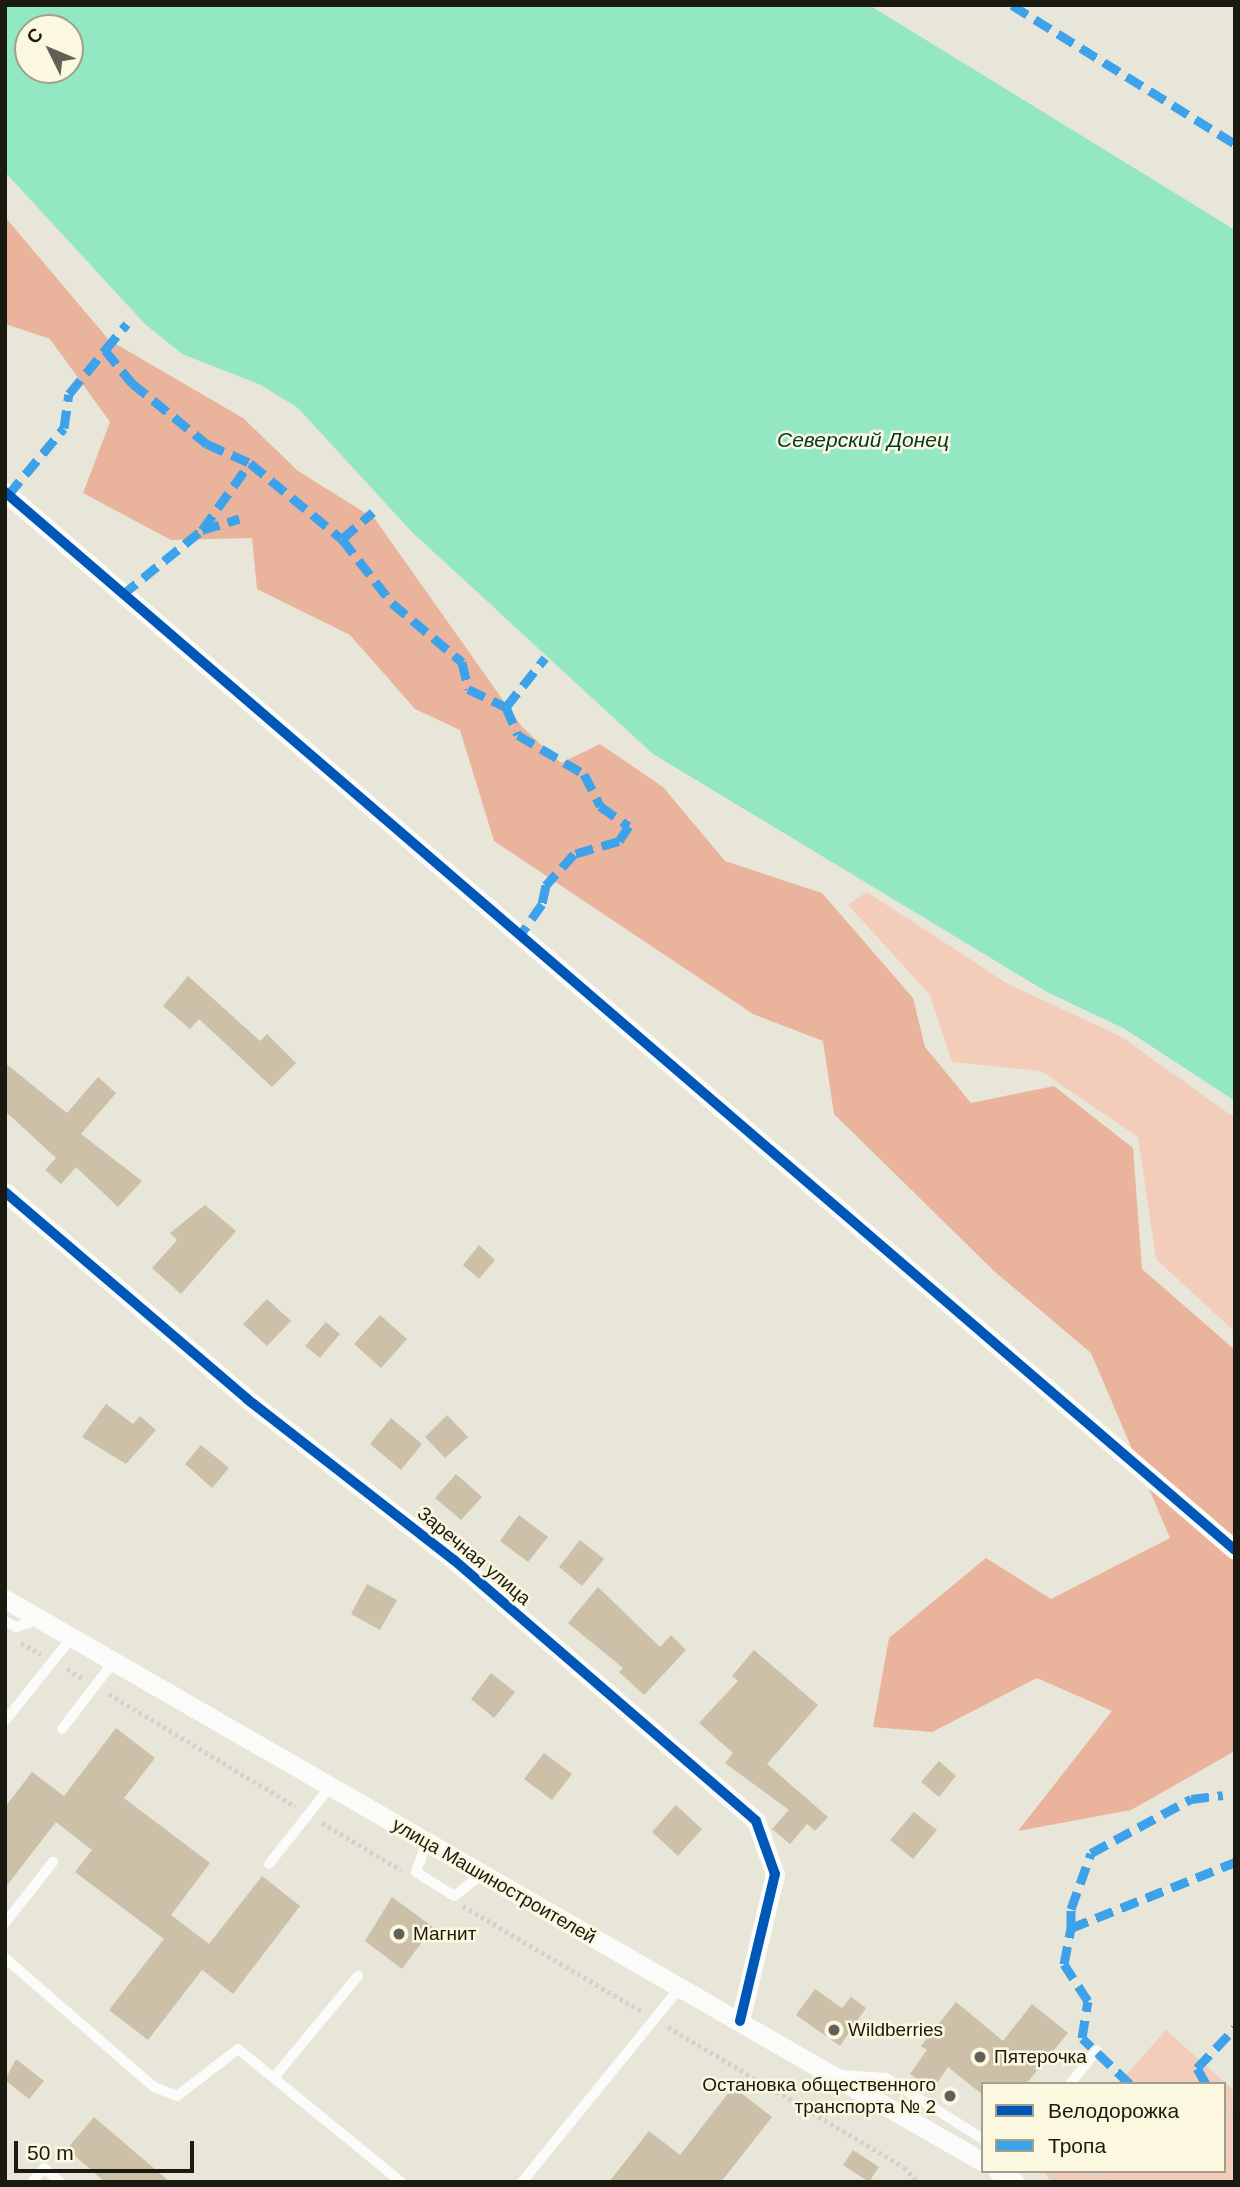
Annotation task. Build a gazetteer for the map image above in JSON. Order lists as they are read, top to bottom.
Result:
{
  "streets": {
    "street": ["Заречная улица", "улица Машиностроителей"]
  },
  "crossings": [
    ["Заречная улица", "улица Машиностроителей"]
  ],
  "water": ["Северский Донец"],
  "places": [
    "Магнит",
    "Wildberries",
    "Пятерочка",
    "Остановка общественного транспорта № 2"
  ],
  "legend": ["Велодорожка", "Тропа"],
  "scale_bar": "50 m",
  "north": "top left"
}
